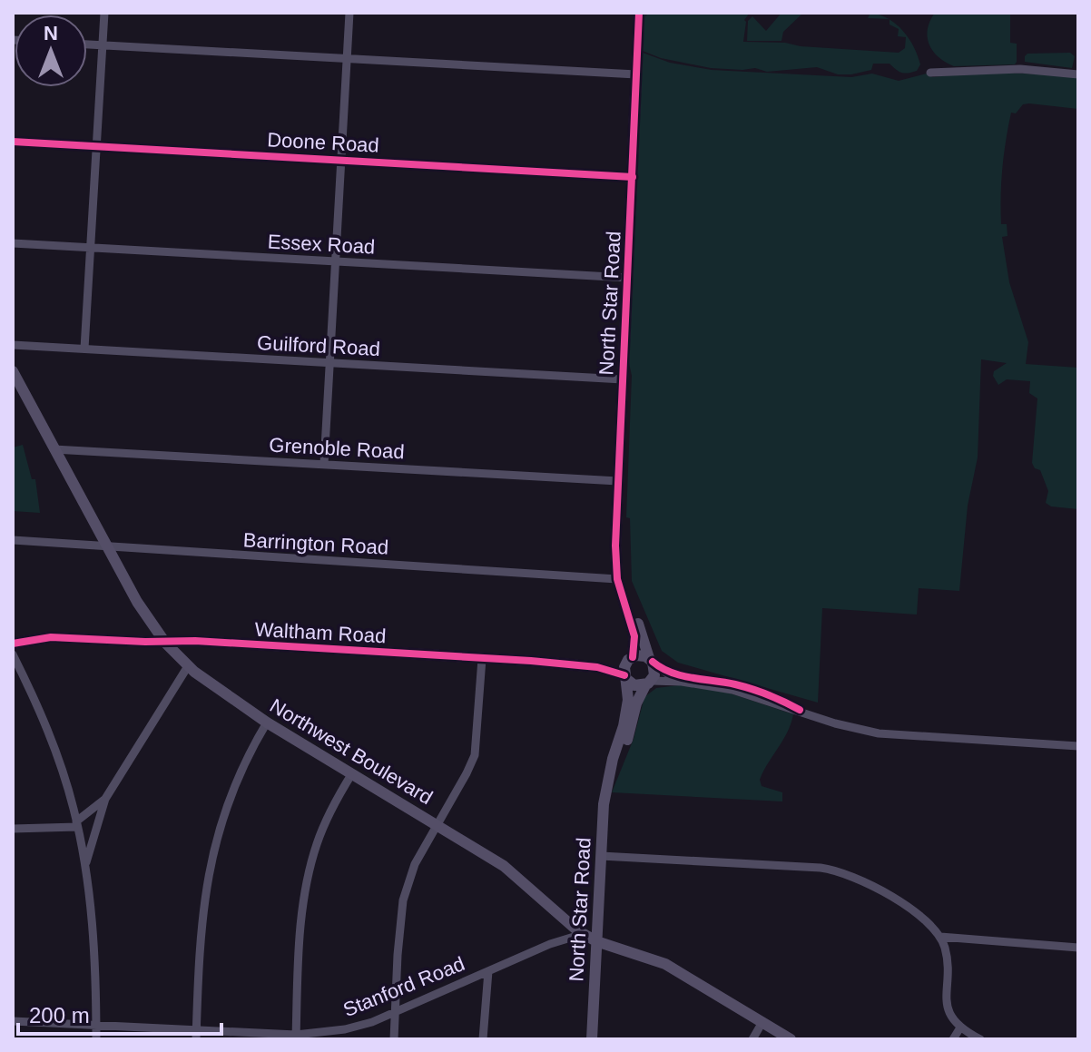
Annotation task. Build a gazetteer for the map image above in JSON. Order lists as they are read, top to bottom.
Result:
{
  "streets": {
    "street": [
      "Doone Road",
      "Essex Road",
      "North Star Road",
      "Guilford Road",
      "Grenoble Road",
      "Barrington Road",
      "Waltham Road",
      "Northwest Boulevard",
      "Stanford Road"
    ]
  },
  "crossings": [
    ["Doone Road", "North Star Road"],
    ["Essex Road", "North Star Road"],
    ["North Star Road", "Guilford Road"],
    ["North Star Road", "Grenoble Road"],
    ["North Star Road", "Barrington Road"],
    ["North Star Road", "Waltham Road"],
    ["North Star Road", "Northwest Boulevard"],
    ["Grenoble Road", "Northwest Boulevard"],
    ["Barrington Road", "Northwest Boulevard"],
    ["Waltham Road", "Northwest Boulevard"],
    ["Northwest Boulevard", "Stanford Road"]
  ],
  "scale_bar": "200 m",
  "north": "top"
}
